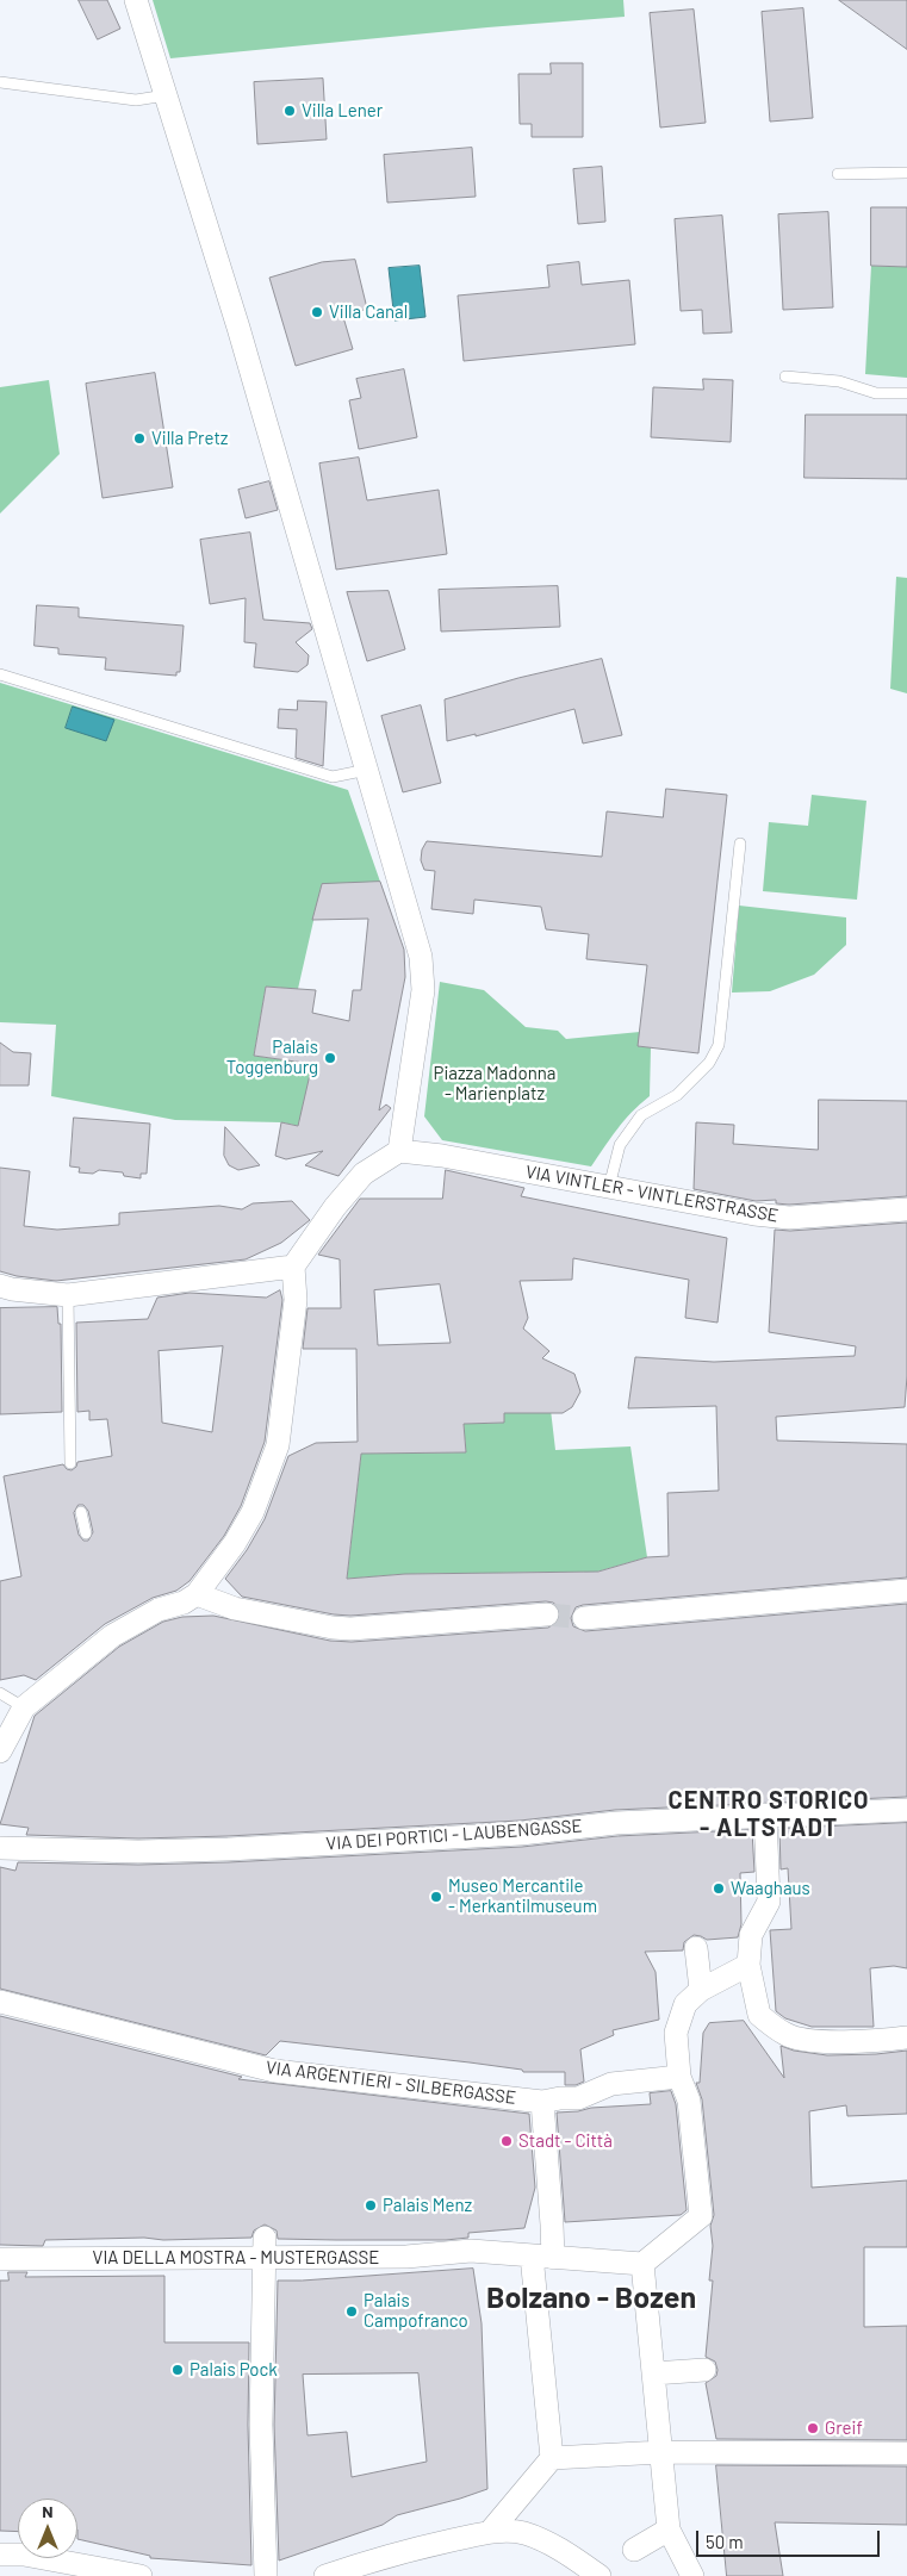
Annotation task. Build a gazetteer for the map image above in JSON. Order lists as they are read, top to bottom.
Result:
{
  "streets": {
    "street": [
      "VIA VINTLER - VINTLERSTRASSE",
      "VIA DEI PORTICI - LAUBENGASSE",
      "VIA ARGENTIERI - SILBERGASSE",
      "VIA DELLA MOSTRA - MUSTERGASSE"
    ]
  },
  "districts": ["CENTRO STORICO - ALTSTADT", "Bolzano - Bozen"],
  "parks": ["Piazza Madonna - Marienplatz"],
  "places": [
    "Villa Lener",
    "Villa Canal",
    "Villa Pretz",
    "Palais Toggenburg",
    "Waaghaus",
    "Museo Mercantile - Merkantilmuseum",
    "Stadt - Città",
    "Palais Menz",
    "Palais Campofranco",
    "Palais Pock",
    "Greif"
  ],
  "scale_bar": "50 m",
  "north": "top"
}
